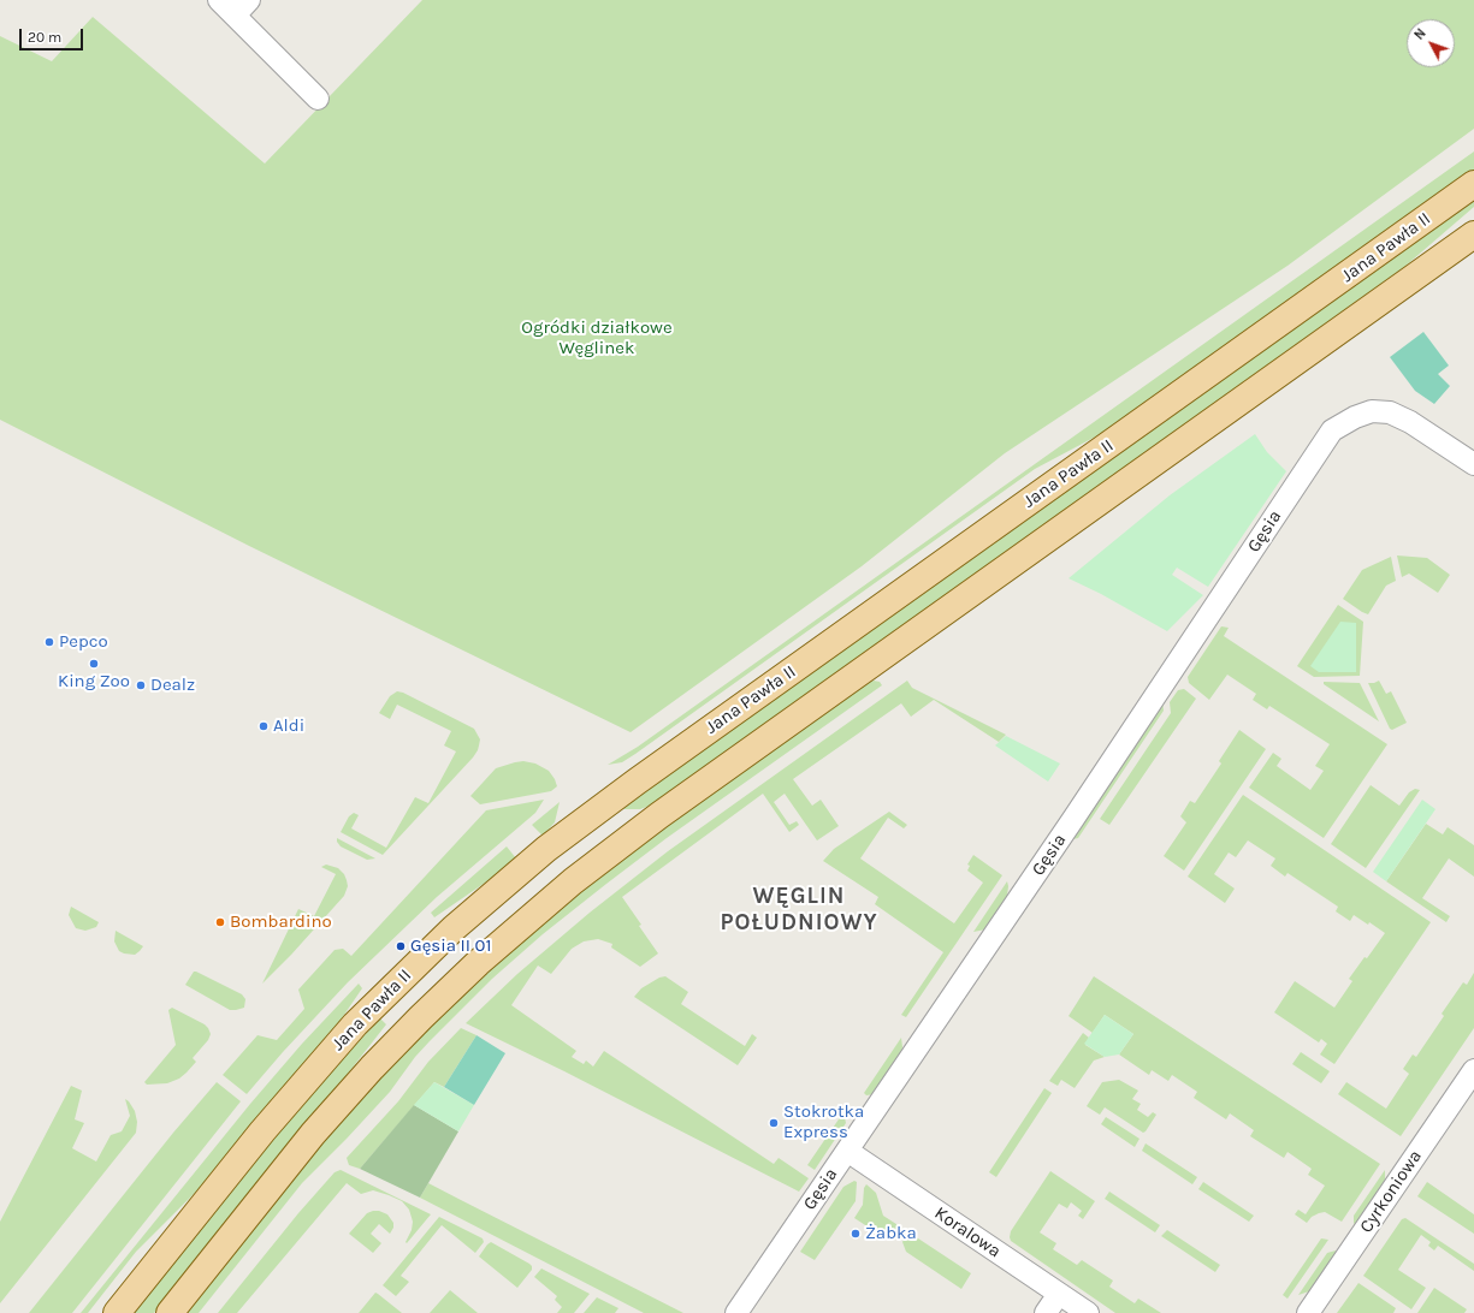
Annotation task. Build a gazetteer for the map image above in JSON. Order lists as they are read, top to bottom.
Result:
{
  "streets": {
    "main road": ["Jana Pawła II"],
    "street": ["Gęsia", "Cyrkoniowa", "Koralowa"]
  },
  "crossings": [
    ["Gęsia", "Koralowa"]
  ],
  "districts": ["WĘGLIN POŁUDNIOWY"],
  "parks": ["Ogródki działkowe Węglinek"],
  "places": [
    "Pepco",
    "King Zoo",
    "Dealz",
    "Aldi",
    "Bombardino",
    "Gęsia II 01",
    "Stokrotka Express",
    "Żabka"
  ],
  "scale_bar": "20 m",
  "north": "top left"
}
